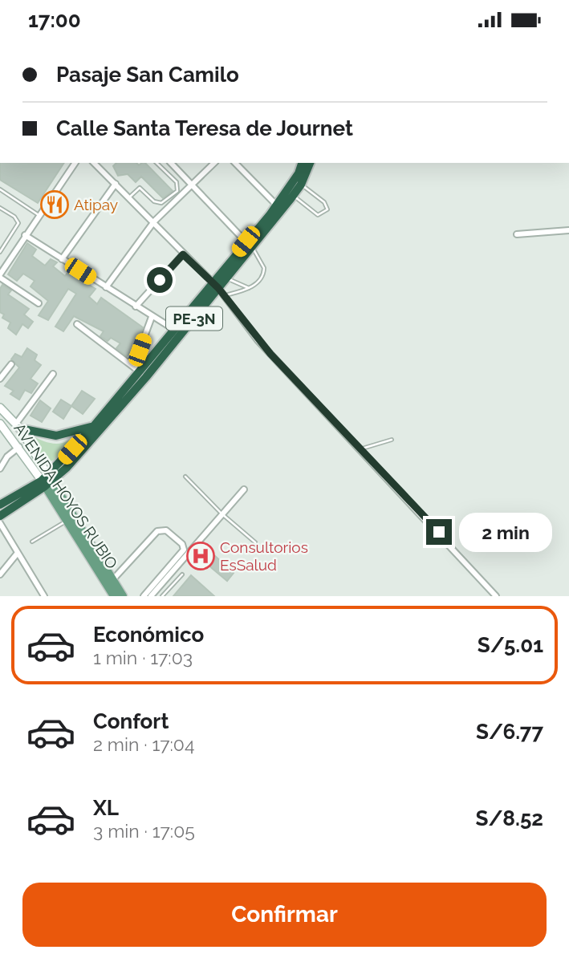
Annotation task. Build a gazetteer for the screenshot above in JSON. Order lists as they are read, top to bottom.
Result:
{
  "streets": {
    "highway": ["PE-3N"],
    "main road": ["AVENIDA HOYOS RUBIO"]
  },
  "crossings": [
    ["PE-3N", "AVENIDA HOYOS RUBIO"]
  ],
  "places": {
    "restaurant": ["Atipay"],
    "hospital": ["Consultorios EsSalud"]
  },
  "page": {
    "status": "17:00",
    "banner": ["Pasaje San Camilo", "Calle Santa Teresa de Journet"],
    "bubble": "2 min",
    "list": [
      {
        "name": "Económico",
        "note": "1 min · 17:03",
        "value": "S/5.01"
      },
      {
        "name": "Confort",
        "note": "2 min · 17:04",
        "value": "S/6.77"
      },
      {
        "name": "XL",
        "note": "3 min · 17:05",
        "value": "S/8.52"
      }
    ],
    "buttons": "Confirmar"
  }
}
